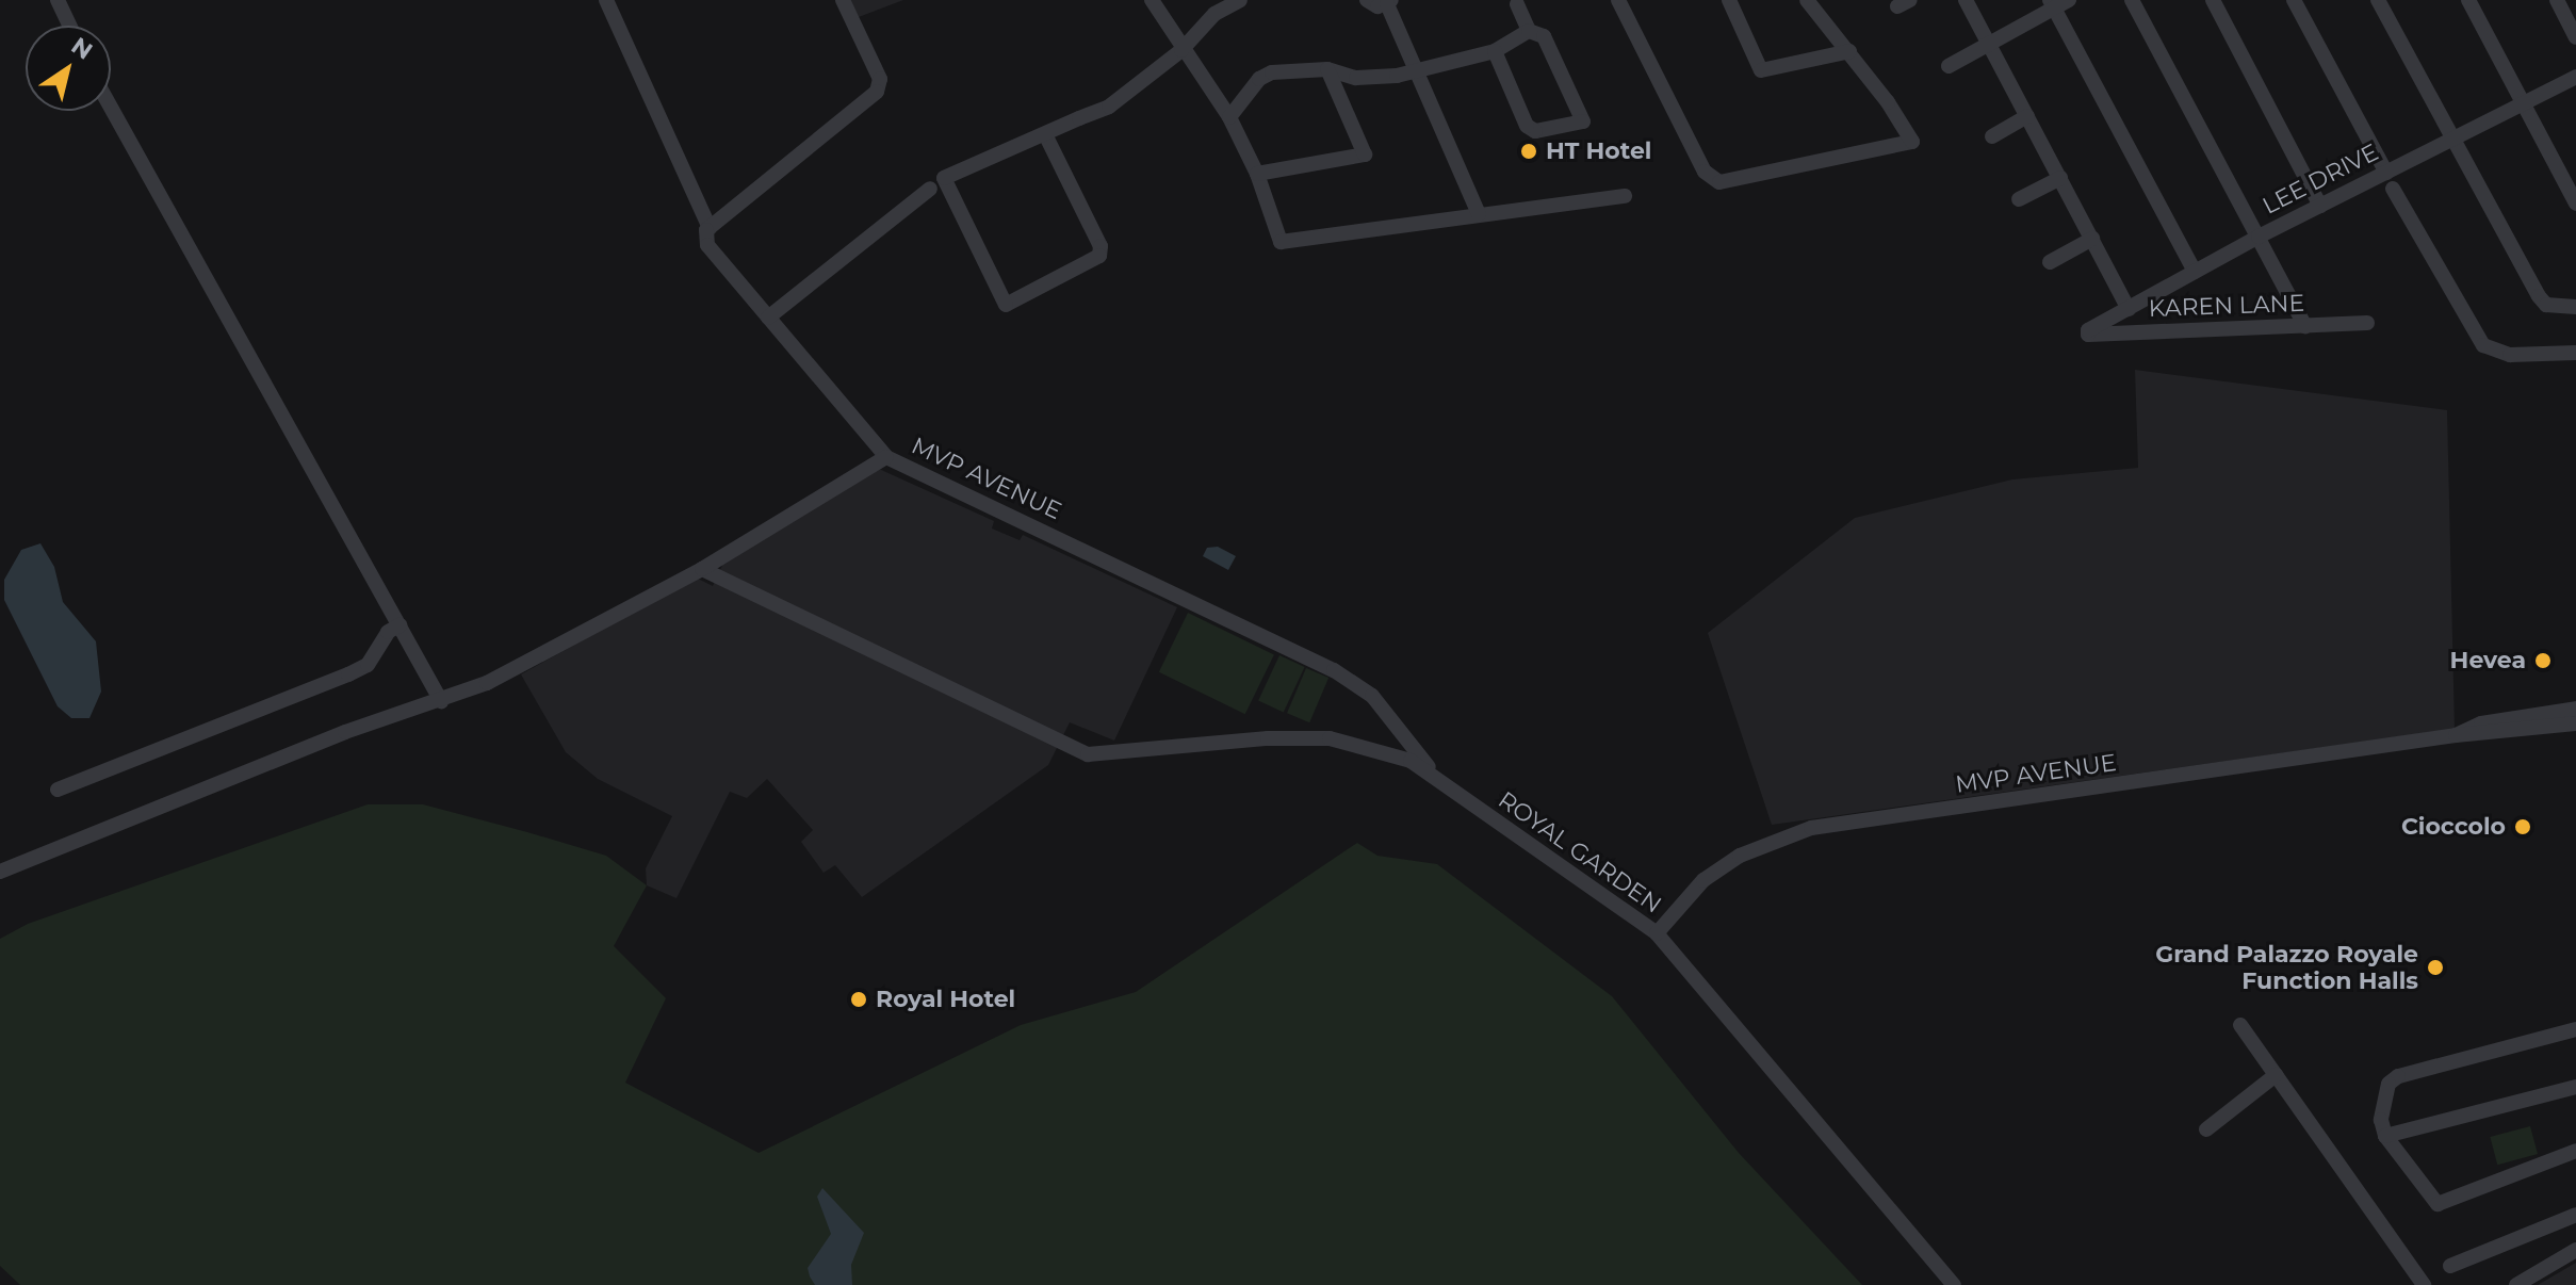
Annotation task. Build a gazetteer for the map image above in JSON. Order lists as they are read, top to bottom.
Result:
{
  "streets": {
    "street": [
      "LEE DRIVE",
      "KAREN LANE",
      "MVP AVENUE",
      "ROYAL GARDEN"
    ]
  },
  "crossings": [
    ["LEE DRIVE", "KAREN LANE"],
    ["MVP AVENUE", "ROYAL GARDEN"]
  ],
  "places": [
    "HT Hotel",
    "Hevea",
    "Cioccolo",
    "Grand Palazzo Royale Function Halls",
    "Royal Hotel"
  ],
  "north": "top right"
}
